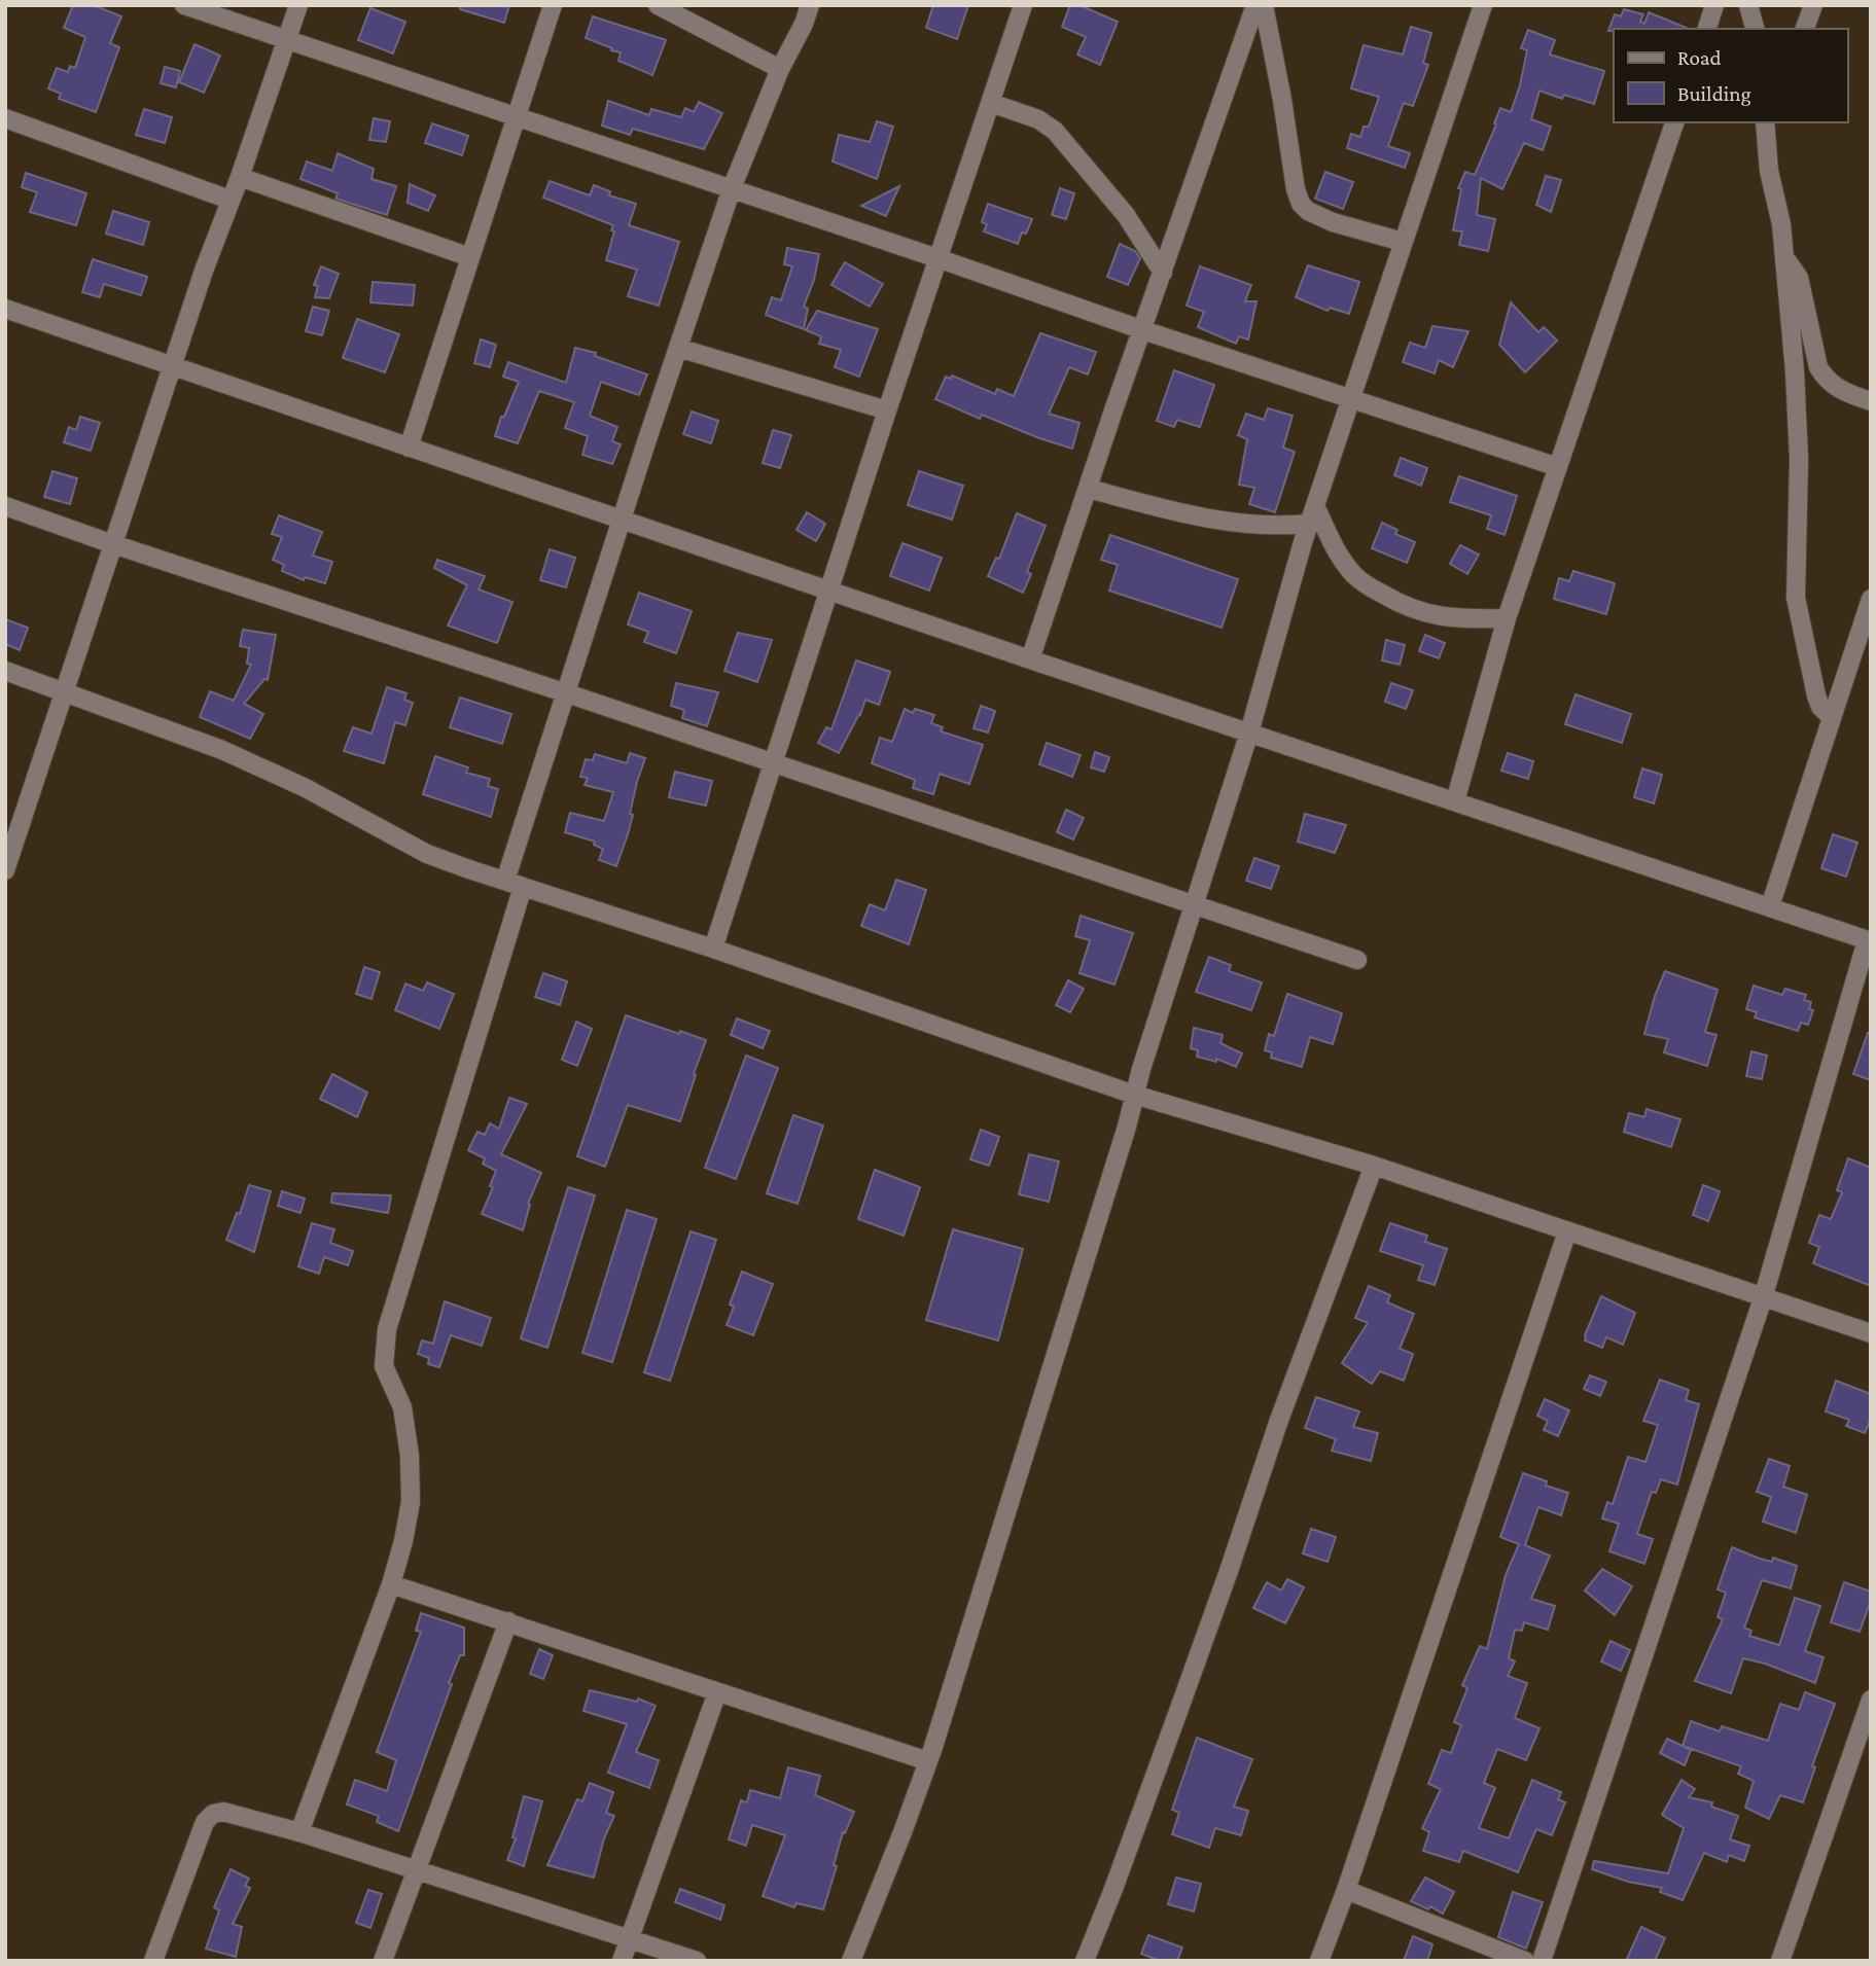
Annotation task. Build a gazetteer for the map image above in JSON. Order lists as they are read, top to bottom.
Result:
{
  "legend": ["Road", "Building"]
}
